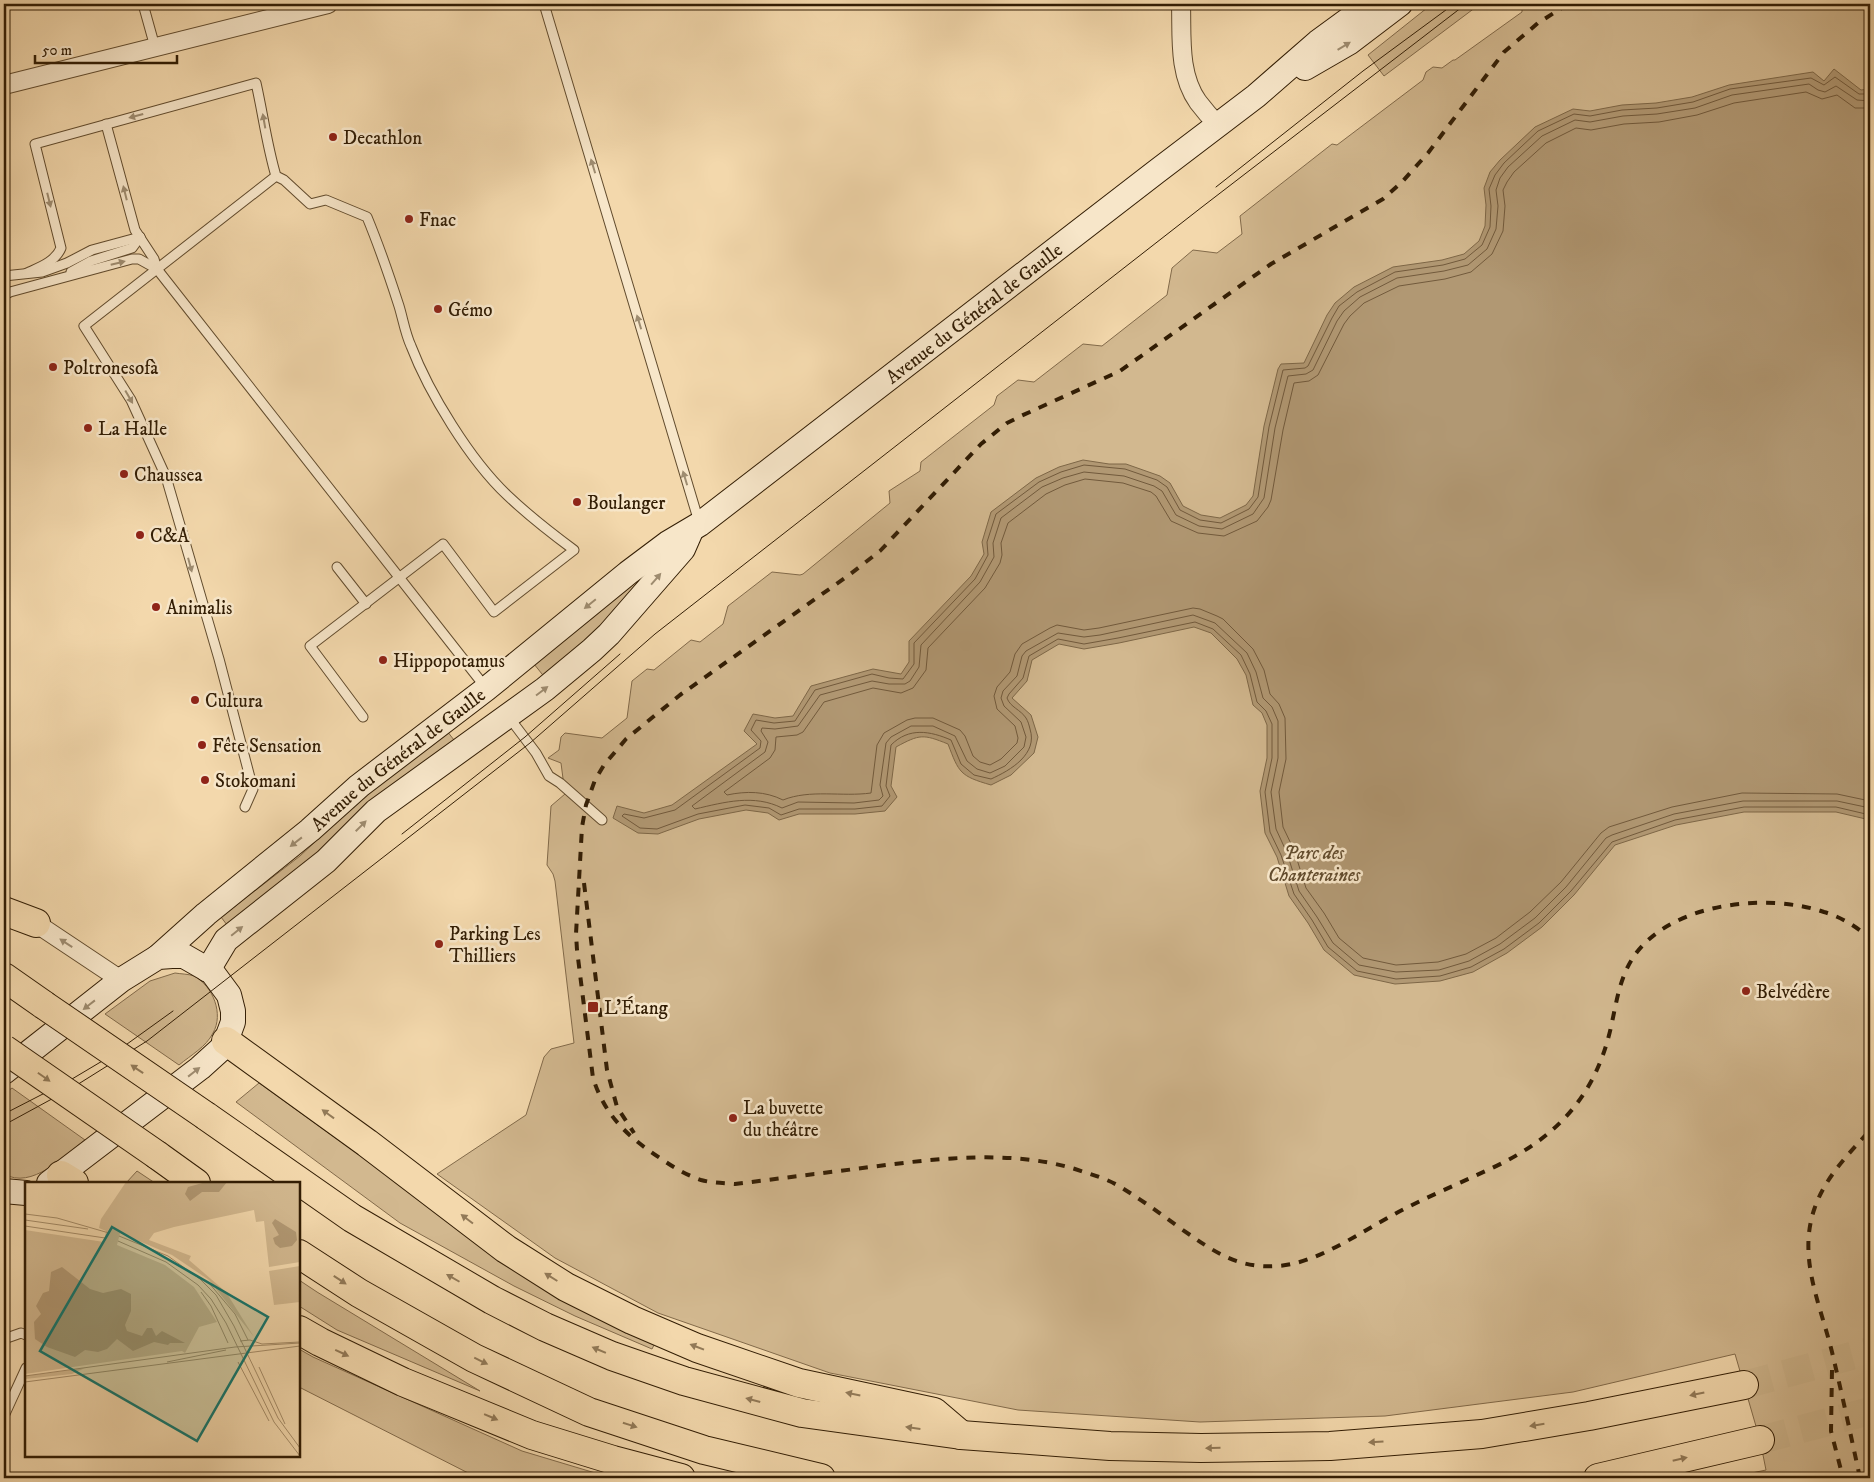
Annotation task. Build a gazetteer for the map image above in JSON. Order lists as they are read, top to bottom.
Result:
{
  "streets": {
    "main road": ["Avenue du Général de Gaulle"]
  },
  "parks": ["Parc des Chanteraines"],
  "places": {
    "other": [
      "Decathlon",
      "Fnac",
      "Gémo",
      "Poltronesofà",
      "La Halle",
      "Chaussea",
      "Boulanger",
      "C&A",
      "Animalis",
      "Hippopotamus",
      "Cultura",
      "Fête Sensation",
      "Stokomani",
      "Parking Les Thilliers",
      "Belvédère",
      "La buvette du théâtre"
    ],
    "transit": ["L'Étang"]
  },
  "scale_bar": "50 m"
}
